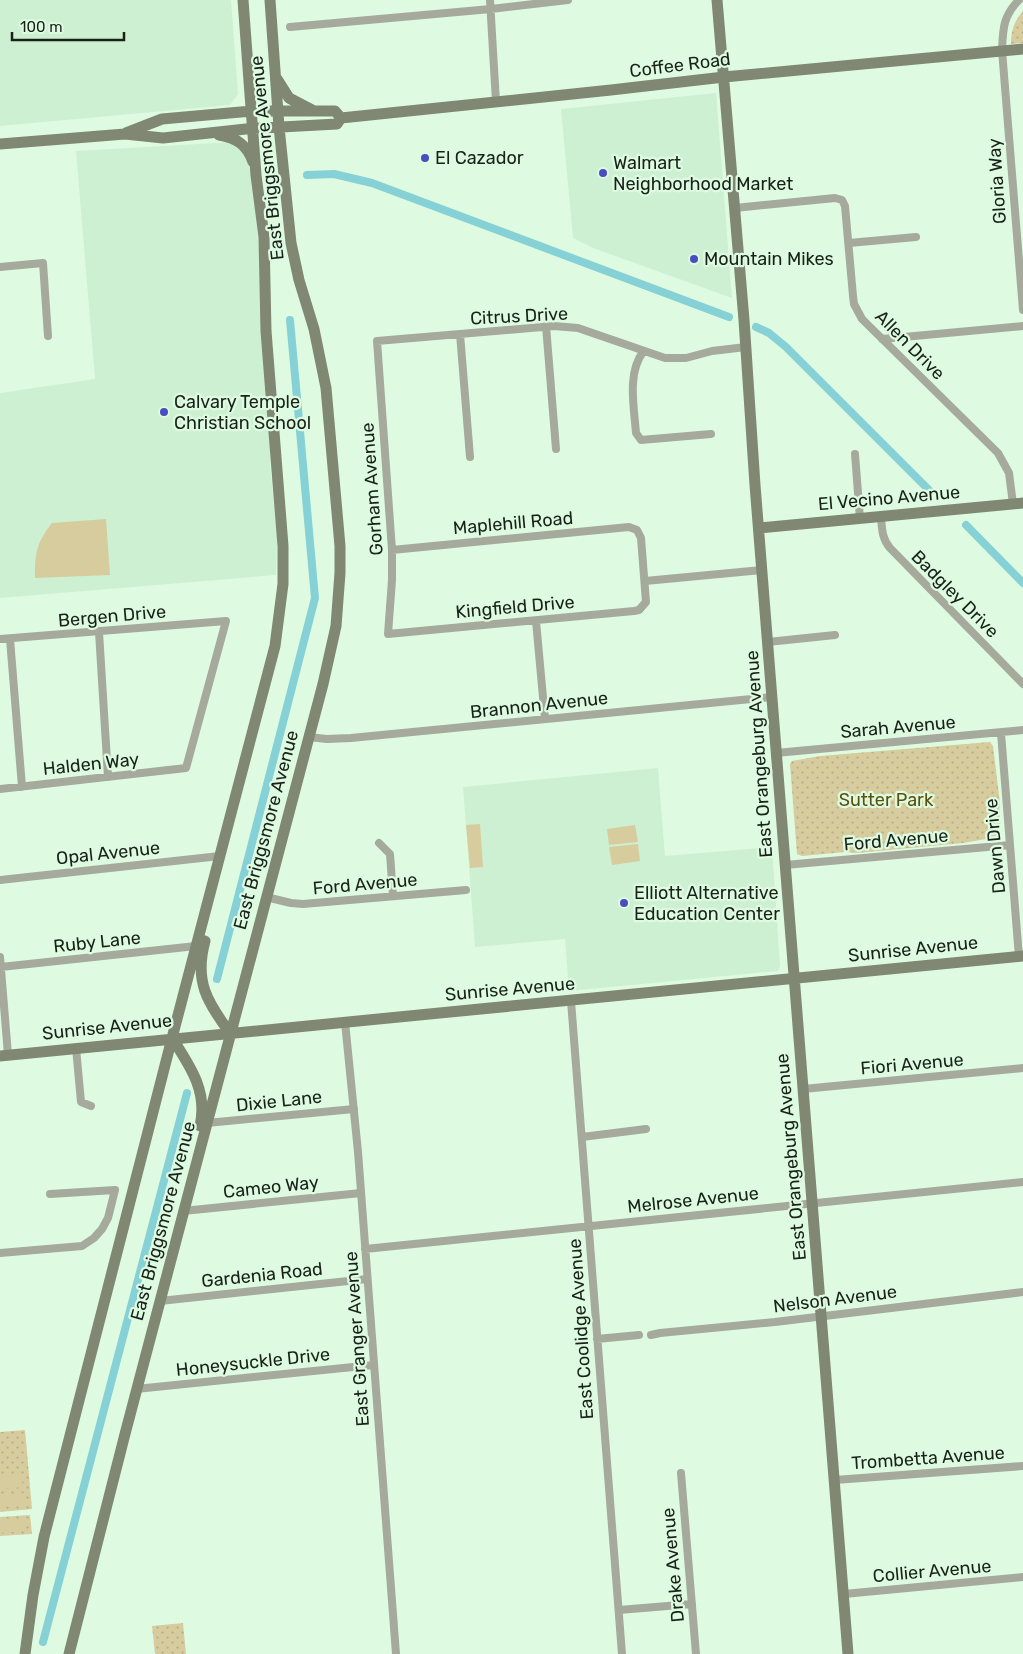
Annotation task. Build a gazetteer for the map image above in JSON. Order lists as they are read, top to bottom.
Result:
{
  "streets": {
    "main road": [
      "Coffee Road",
      "East Briggsmore Avenue",
      "El Vecino Avenue",
      "East Orangeburg Avenue",
      "Sunrise Avenue"
    ],
    "street": [
      "Gloria Way",
      "Citrus Drive",
      "Allen Drive",
      "Gorham Avenue",
      "Maplehill Road",
      "Badgley Drive",
      "Kingfield Drive",
      "Bergen Drive",
      "Brannon Avenue",
      "Sarah Avenue",
      "Halden Way",
      "Ford Avenue",
      "Dawn Drive",
      "Opal Avenue",
      "Ruby Lane",
      "Fiori Avenue",
      "Dixie Lane",
      "Cameo Way",
      "Melrose Avenue",
      "Gardenia Road",
      "Nelson Avenue",
      "East Coolidge Avenue",
      "East Granger Avenue",
      "Honeysuckle Drive",
      "Trombetta Avenue",
      "Drake Avenue",
      "Collier Avenue"
    ]
  },
  "crossings": [
    ["Coffee Road", "East Briggsmore Avenue"],
    ["Coffee Road", "Gloria Way"],
    ["Coffee Road", "East Orangeburg Avenue"],
    ["East Briggsmore Avenue", "Brannon Avenue"],
    ["East Briggsmore Avenue", "Ford Avenue"],
    ["East Briggsmore Avenue", "Opal Avenue"],
    ["East Briggsmore Avenue", "Ruby Lane"],
    ["East Briggsmore Avenue", "Sunrise Avenue"],
    ["East Briggsmore Avenue", "Dixie Lane"],
    ["East Briggsmore Avenue", "Cameo Way"],
    ["East Briggsmore Avenue", "Gardenia Road"],
    ["East Briggsmore Avenue", "Honeysuckle Drive"],
    ["Citrus Drive", "Gorham Avenue"],
    ["Citrus Drive", "East Orangeburg Avenue"],
    ["Allen Drive", "El Vecino Avenue"],
    ["Allen Drive", "East Orangeburg Avenue"],
    ["Gorham Avenue", "Maplehill Road"],
    ["Gorham Avenue", "Kingfield Drive"],
    ["El Vecino Avenue", "Badgley Drive"],
    ["El Vecino Avenue", "East Orangeburg Avenue"],
    ["Maplehill Road", "Kingfield Drive"],
    ["Bergen Drive", "Halden Way"],
    ["Brannon Avenue", "East Orangeburg Avenue"],
    ["Sarah Avenue", "East Orangeburg Avenue"],
    ["Sarah Avenue", "Dawn Drive"],
    ["East Orangeburg Avenue", "Ford Avenue"],
    ["East Orangeburg Avenue", "Sunrise Avenue"],
    ["East Orangeburg Avenue", "Fiori Avenue"],
    ["East Orangeburg Avenue", "Melrose Avenue"],
    ["East Orangeburg Avenue", "Nelson Avenue"],
    ["East Orangeburg Avenue", "Trombetta Avenue"],
    ["East Orangeburg Avenue", "Collier Avenue"],
    ["Ford Avenue", "Dawn Drive"],
    ["Dawn Drive", "Sunrise Avenue"],
    ["Sunrise Avenue", "East Coolidge Avenue"],
    ["Sunrise Avenue", "East Granger Avenue"],
    ["Dixie Lane", "East Granger Avenue"],
    ["Cameo Way", "East Granger Avenue"],
    ["Melrose Avenue", "East Coolidge Avenue"],
    ["Melrose Avenue", "East Granger Avenue"],
    ["Gardenia Road", "East Granger Avenue"],
    ["East Granger Avenue", "Honeysuckle Drive"]
  ],
  "parks": ["Sutter Park"],
  "places": [
    "El Cazador",
    "Walmart Neighborhood Market",
    "Mountain Mikes",
    "Calvary Temple Christian School",
    "Elliott Alternative Education Center"
  ],
  "scale_bar": "100 m"
}
